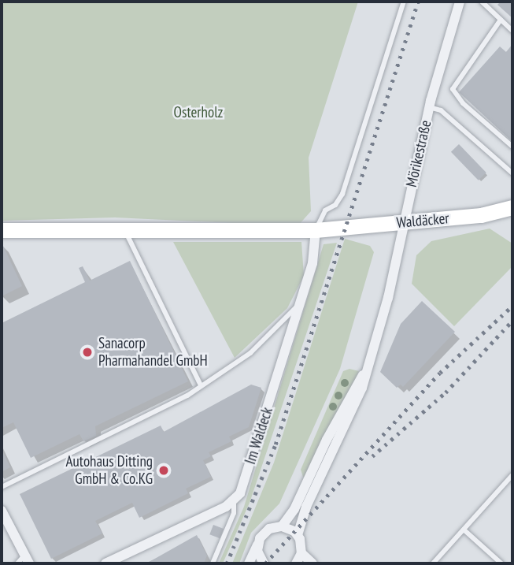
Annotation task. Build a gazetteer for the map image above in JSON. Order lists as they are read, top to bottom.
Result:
{
  "streets": {
    "street": ["Mörikestraße", "Waldäcker", "Im Waldeck"]
  },
  "crossings": [
    ["Mörikestraße", "Waldäcker"],
    ["Waldäcker", "Im Waldeck"]
  ],
  "parks": ["Osterholz"],
  "places": ["Sanacorp Pharmahandel GmbH", "Autohaus Ditting GmbH & Co.KG"]
}
